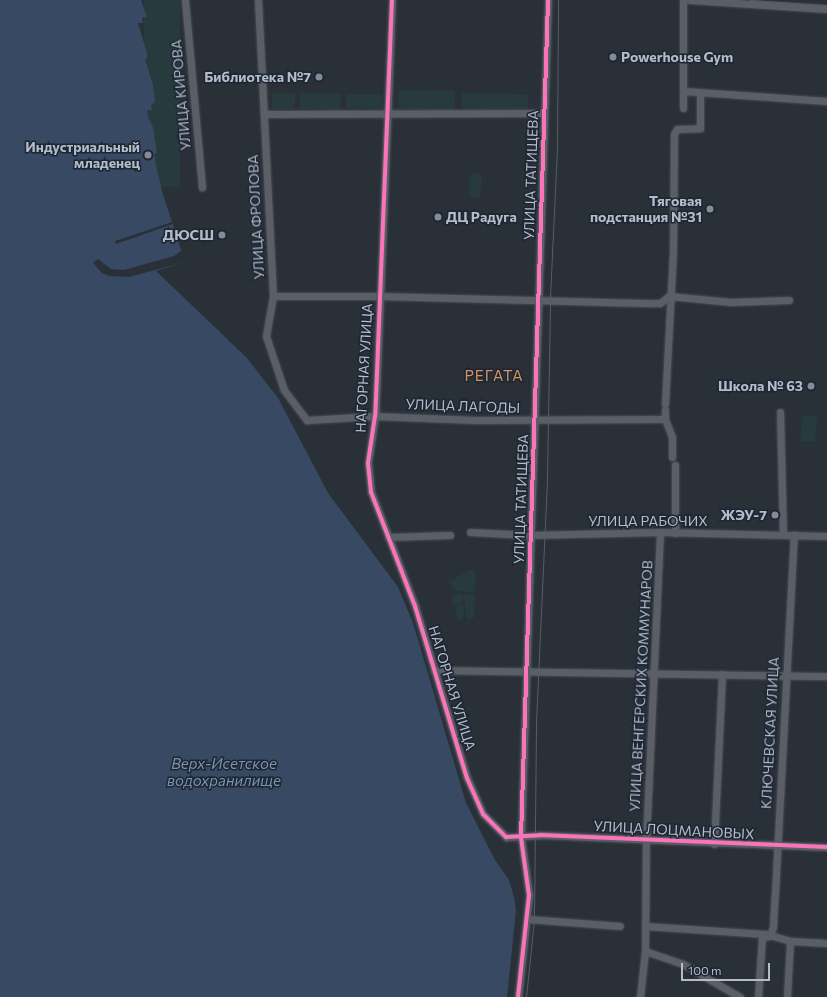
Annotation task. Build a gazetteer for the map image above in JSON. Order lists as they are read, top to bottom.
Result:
{
  "streets": {
    "street": [
      "УЛИЦА КИРОВА",
      "УЛИЦА ТАТИЩЕВА",
      "УЛИЦА ФРОЛОВА",
      "НАГОРНАЯ УЛИЦА",
      "УЛИЦА ЛАГОДЫ",
      "УЛИЦА РАБОЧИХ",
      "УЛИЦА ВЕНГЕРСКИХ КОММУНАРОВ",
      "КЛЮЧЕВСКАЯ УЛИЦА",
      "УЛИЦА ЛОЦМАНОВЫХ"
    ]
  },
  "crossings": [
    ["УЛИЦА ТАТИЩЕВА", "НАГОРНАЯ УЛИЦА"],
    ["УЛИЦА ТАТИЩЕВА", "УЛИЦА ЛАГОДЫ"],
    ["УЛИЦА ТАТИЩЕВА", "УЛИЦА РАБОЧИХ"],
    ["УЛИЦА ТАТИЩЕВА", "УЛИЦА ЛОЦМАНОВЫХ"],
    ["УЛИЦА ФРОЛОВА", "УЛИЦА ЛАГОДЫ"],
    ["НАГОРНАЯ УЛИЦА", "УЛИЦА ЛАГОДЫ"],
    ["НАГОРНАЯ УЛИЦА", "УЛИЦА ЛОЦМАНОВЫХ"],
    ["УЛИЦА РАБОЧИХ", "УЛИЦА ВЕНГЕРСКИХ КОММУНАРОВ"],
    ["УЛИЦА РАБОЧИХ", "КЛЮЧЕВСКАЯ УЛИЦА"],
    ["УЛИЦА ВЕНГЕРСКИХ КОММУНАРОВ", "УЛИЦА ЛОЦМАНОВЫХ"],
    ["КЛЮЧЕВСКАЯ УЛИЦА", "УЛИЦА ЛОЦМАНОВЫХ"]
  ],
  "districts": ["РЕГАТА"],
  "water": ["Верх-Исетское водохранилище"],
  "places": [
    "Powerhouse Gym",
    "Библиотека №7",
    "Индустриальный младенец",
    "Тяговая подстанция №31",
    "ДЦ Радуга",
    "ДЮСШ",
    "Школа № 63",
    "ЖЭУ-7"
  ],
  "scale_bar": "100 m"
}
